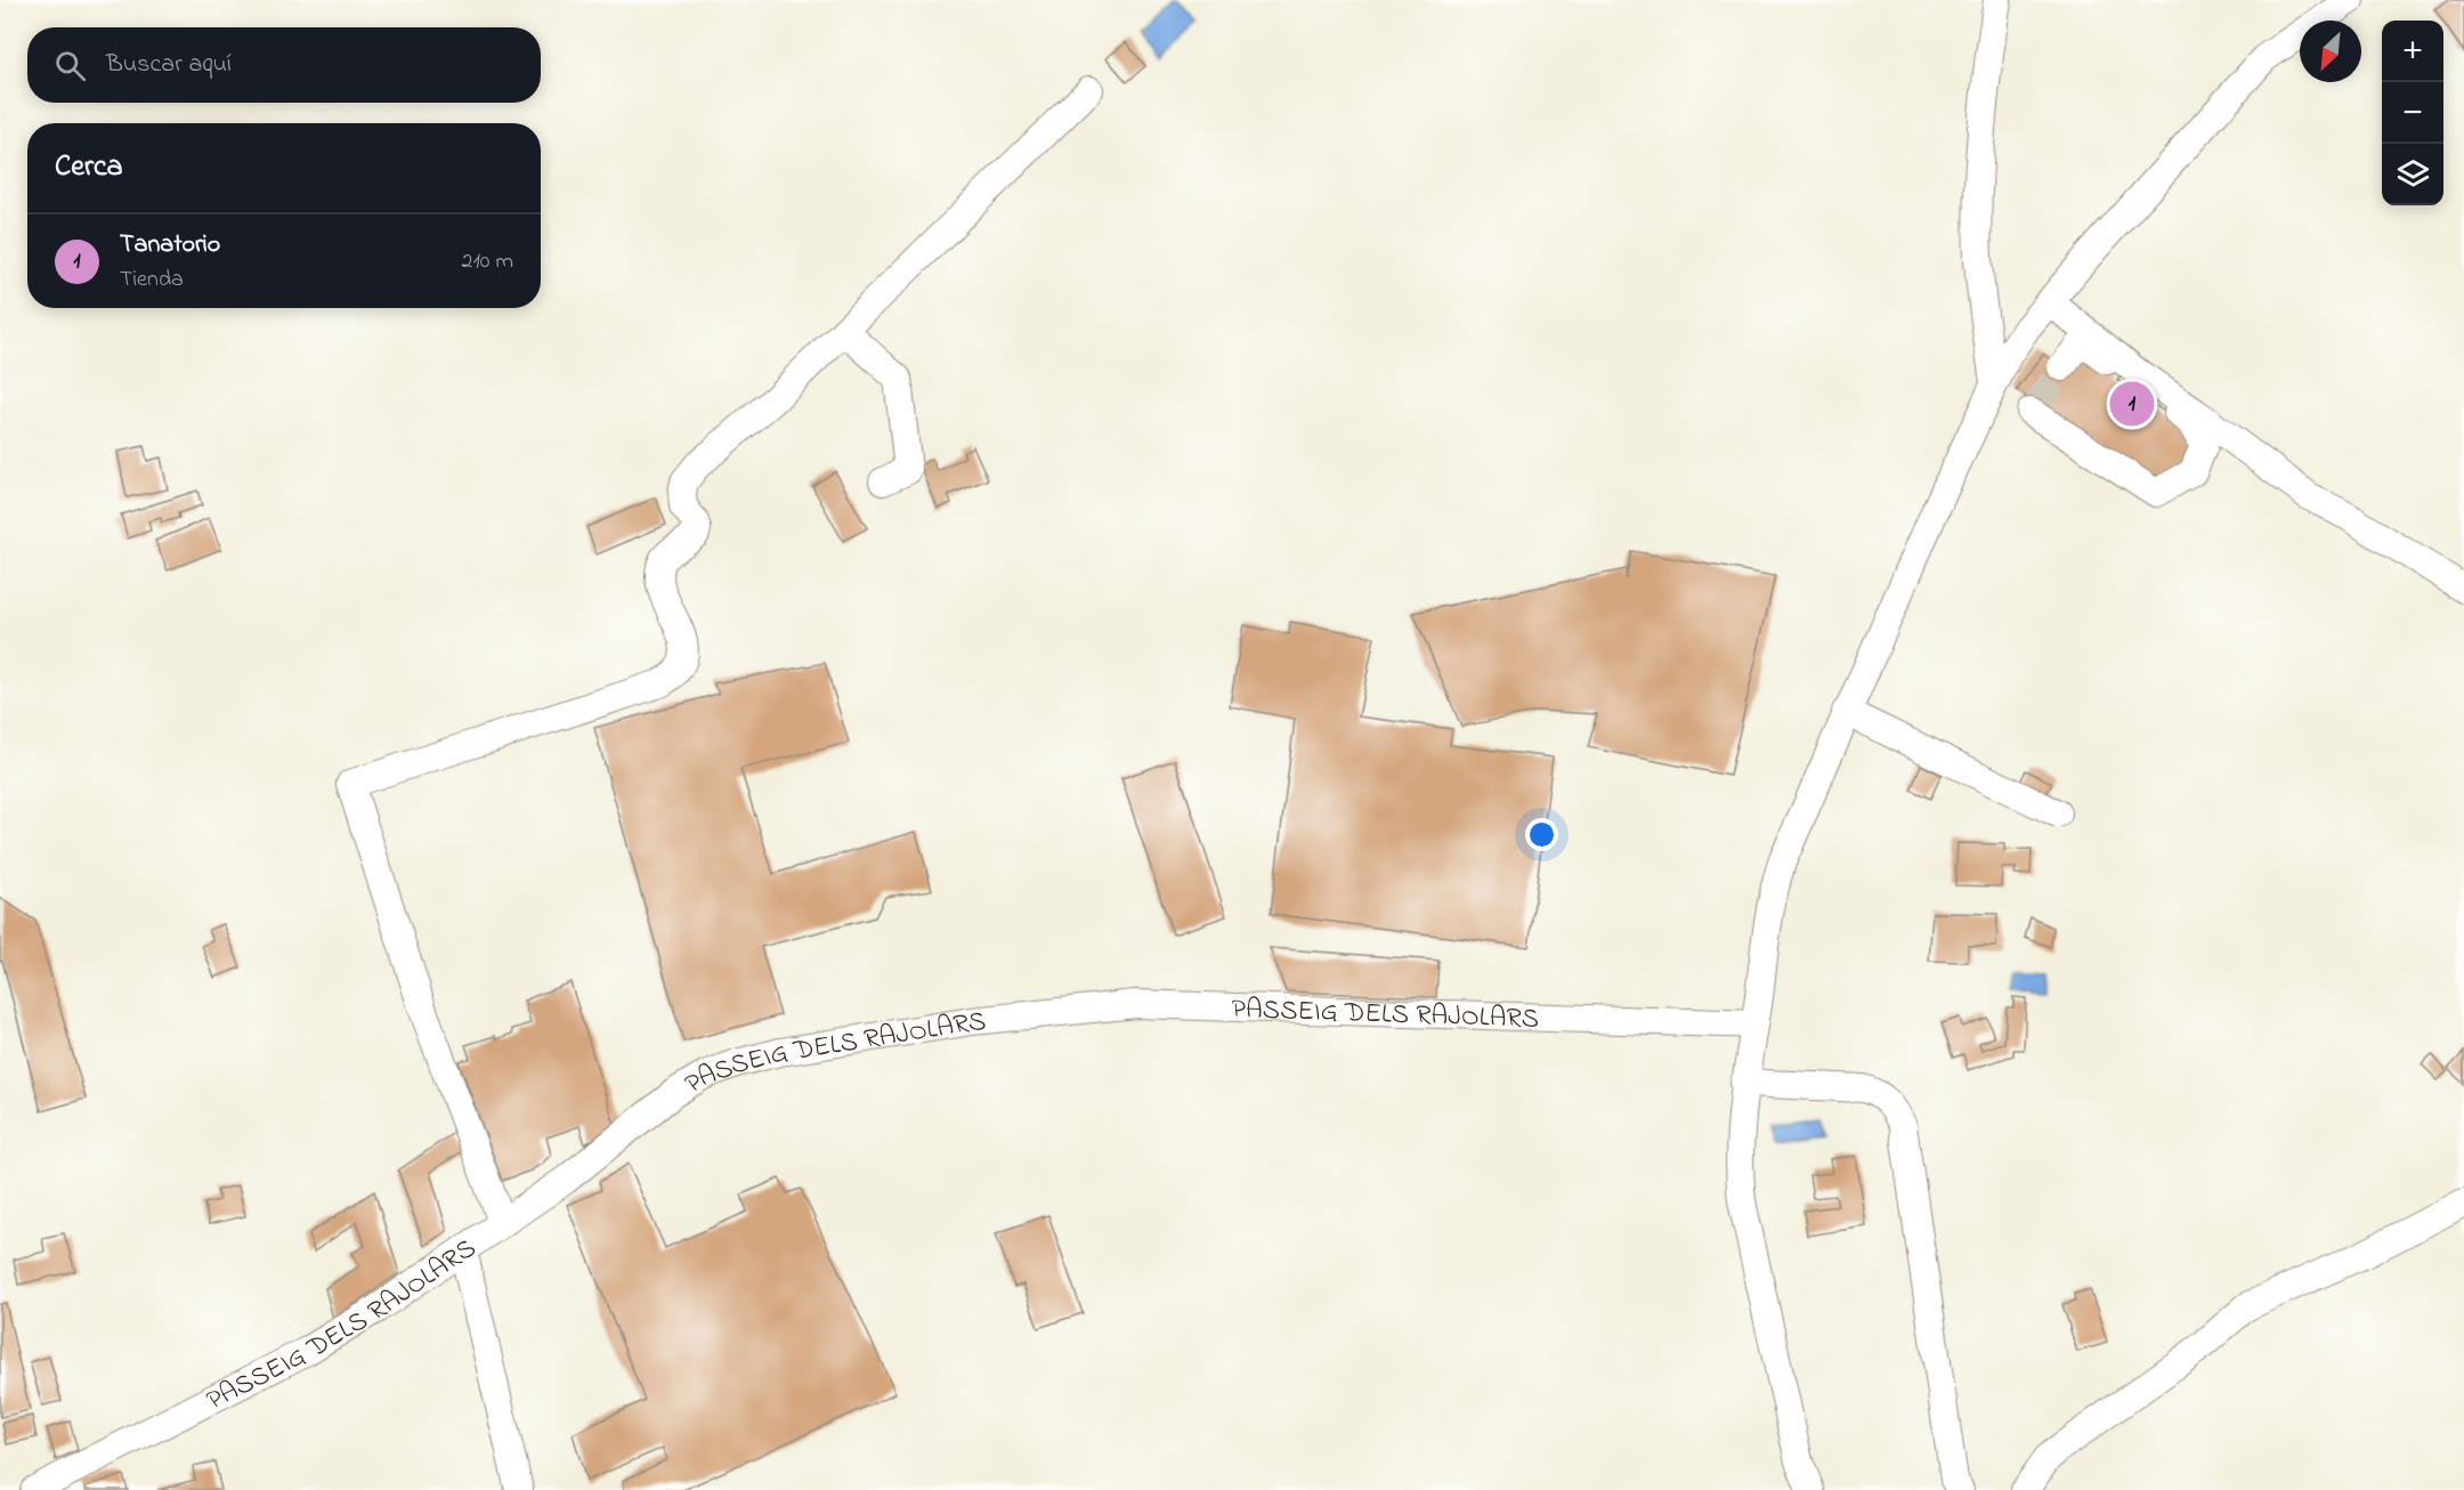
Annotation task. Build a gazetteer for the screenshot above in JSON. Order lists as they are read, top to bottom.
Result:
{
  "streets": {
    "street": ["PASSEIG DELS RAJOLARS"]
  },
  "north": "bottom left",
  "page": {
    "map_buttons": ["+", "−"],
    "search": "Buscar aquí",
    "heading": "Cerca",
    "list": [
      {
        "mark": "1",
        "name": "Tanatorio",
        "note": "Tienda",
        "value": "210 m"
      }
    ],
    "pins": "1"
  }
}
